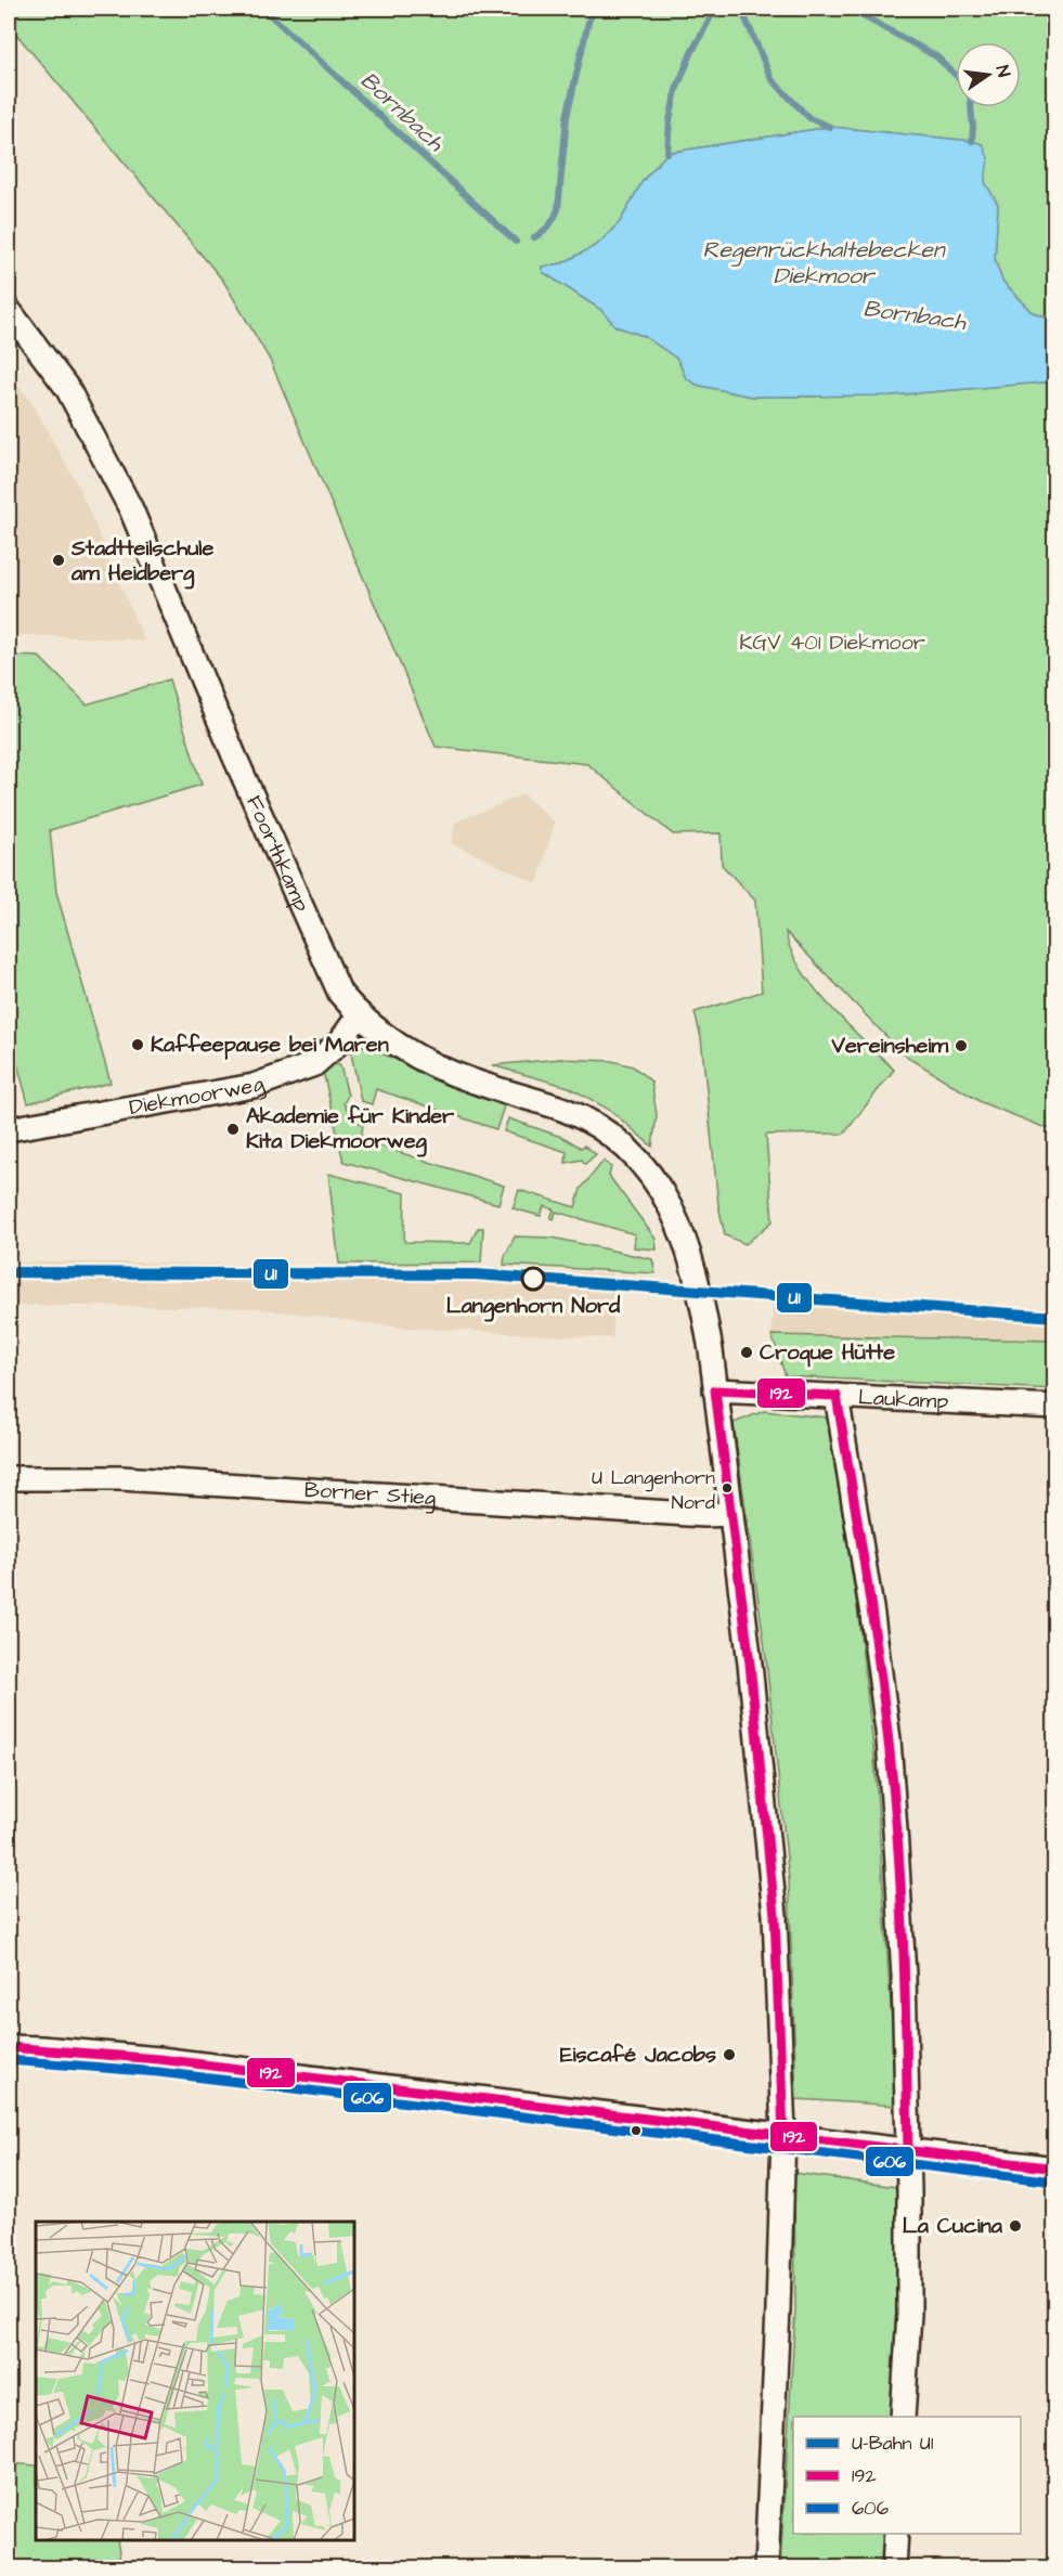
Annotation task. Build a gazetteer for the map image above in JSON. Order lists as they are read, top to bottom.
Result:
{
  "streets": {
    "street": [
      "Foorthkamp",
      "Diekmoorweg",
      "Laukamp",
      "Borner Stieg"
    ]
  },
  "crossings": [
    ["Foorthkamp", "Diekmoorweg"],
    ["Foorthkamp", "Laukamp"],
    ["Foorthkamp", "Borner Stieg"]
  ],
  "water": ["Bornbach", "Regenrückhaltebecken Diekmoor"],
  "parks": ["KGV 401 Diekmoor"],
  "places": [
    "Stadtteilschule am Heidberg",
    "Kaffeepause bei Maren",
    "Vereinsheim",
    "Akademie für Kinder Kita Diekmoorweg",
    "Langenhorn Nord",
    "Croque Hütte",
    "U Langenhorn Nord",
    "Eiscafé Jacobs",
    "La Cucina"
  ],
  "lines": ["metro line U1", "transit line 192", "transit line 606"],
  "legend": ["U-Bahn U1", "192", "606"],
  "north": "right"
}
